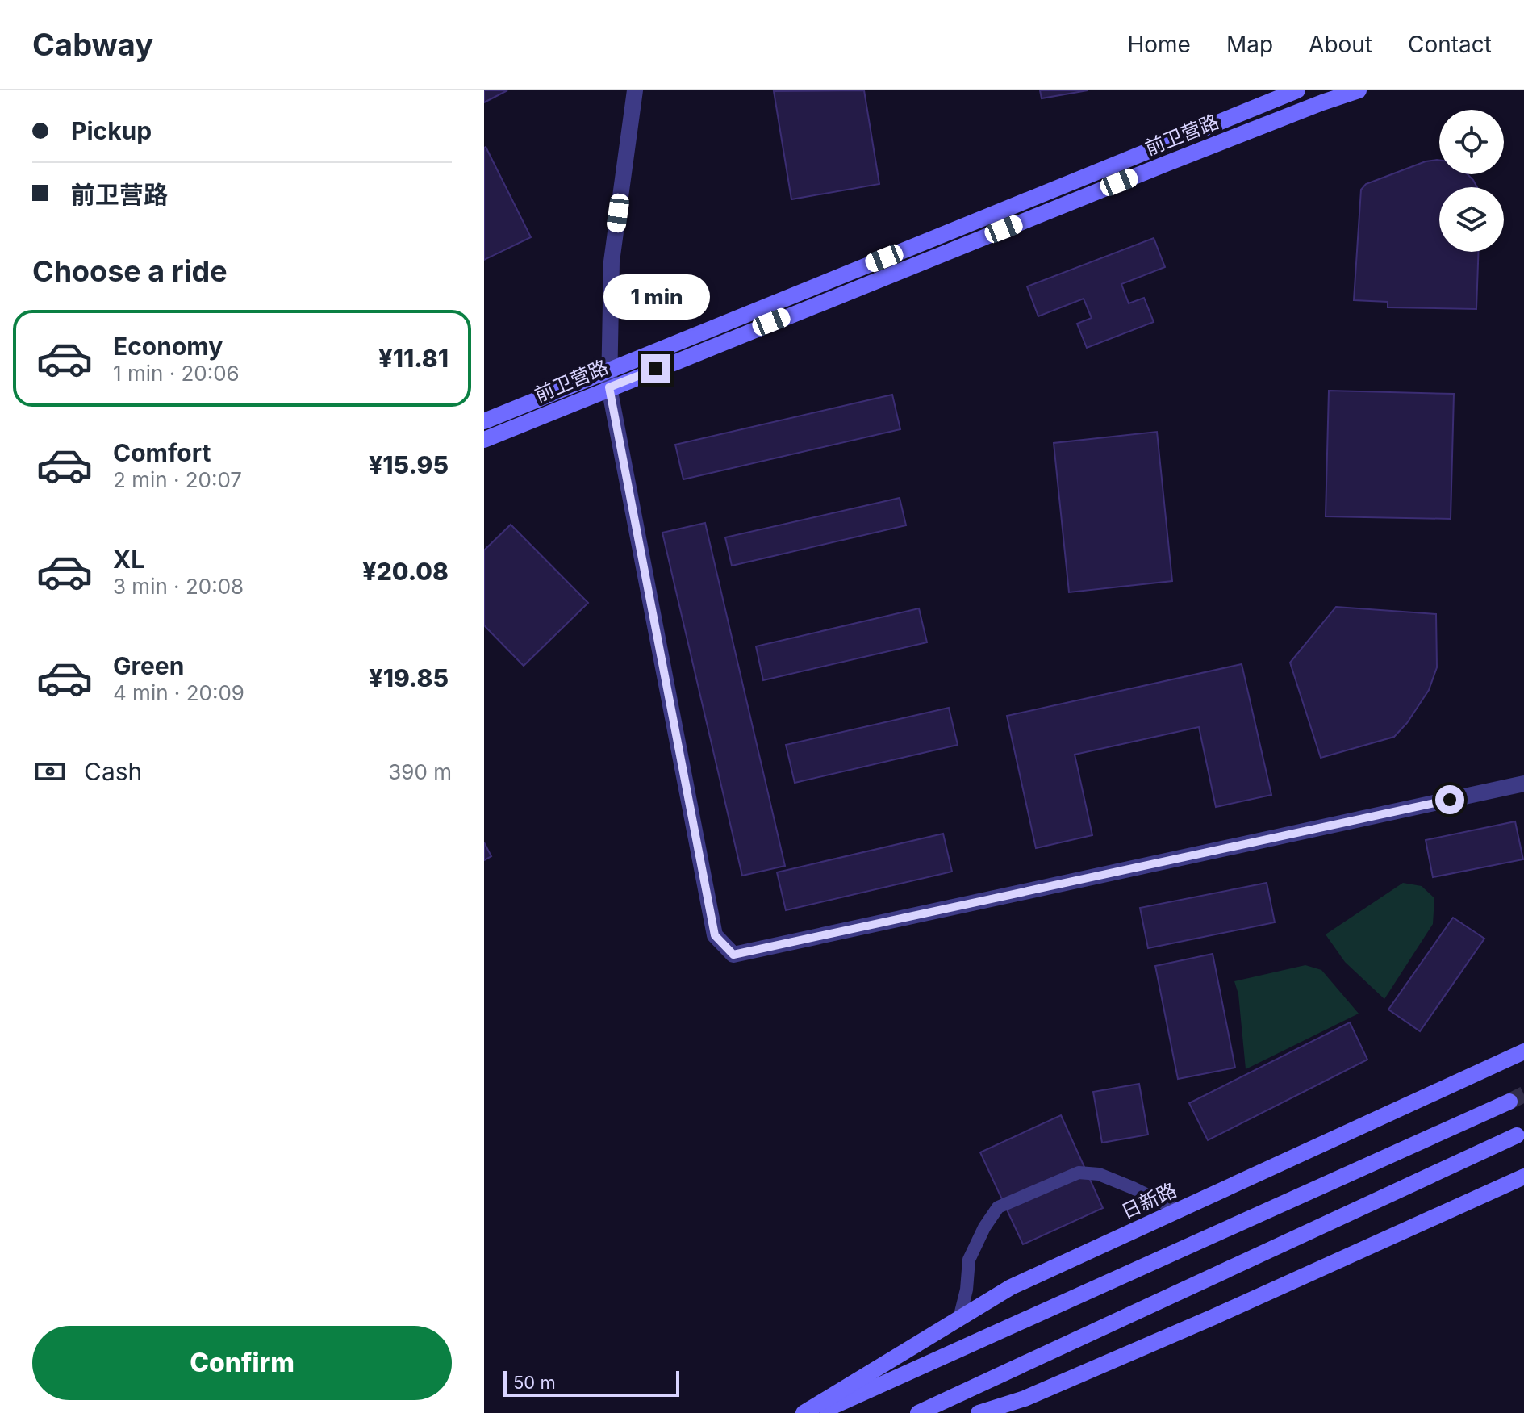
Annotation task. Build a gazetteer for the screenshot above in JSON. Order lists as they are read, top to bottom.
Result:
{
  "streets": {
    "main road": ["前卫营路", "日新路"]
  },
  "scale_bar": "50 m",
  "page": {
    "header": "Cabway",
    "nav": [
      "Home",
      "Map",
      "About",
      "Contact"
    ],
    "banner": ["Pickup", "前卫营路"],
    "heading": "Choose a ride",
    "bubble": "1 min",
    "list": [
      {
        "name": "Economy",
        "note": "1 min · 20:06",
        "value": "¥11.81"
      },
      {
        "name": "Comfort",
        "note": "2 min · 20:07",
        "value": "¥15.95"
      },
      {
        "name": "XL",
        "note": "3 min · 20:08",
        "value": "¥20.08"
      },
      {
        "name": "Green",
        "note": "4 min · 20:09",
        "value": "¥19.85"
      }
    ],
    "pay": ["Cash", "390 m"],
    "buttons": "Confirm",
    "scale": "50 m"
  }
}
